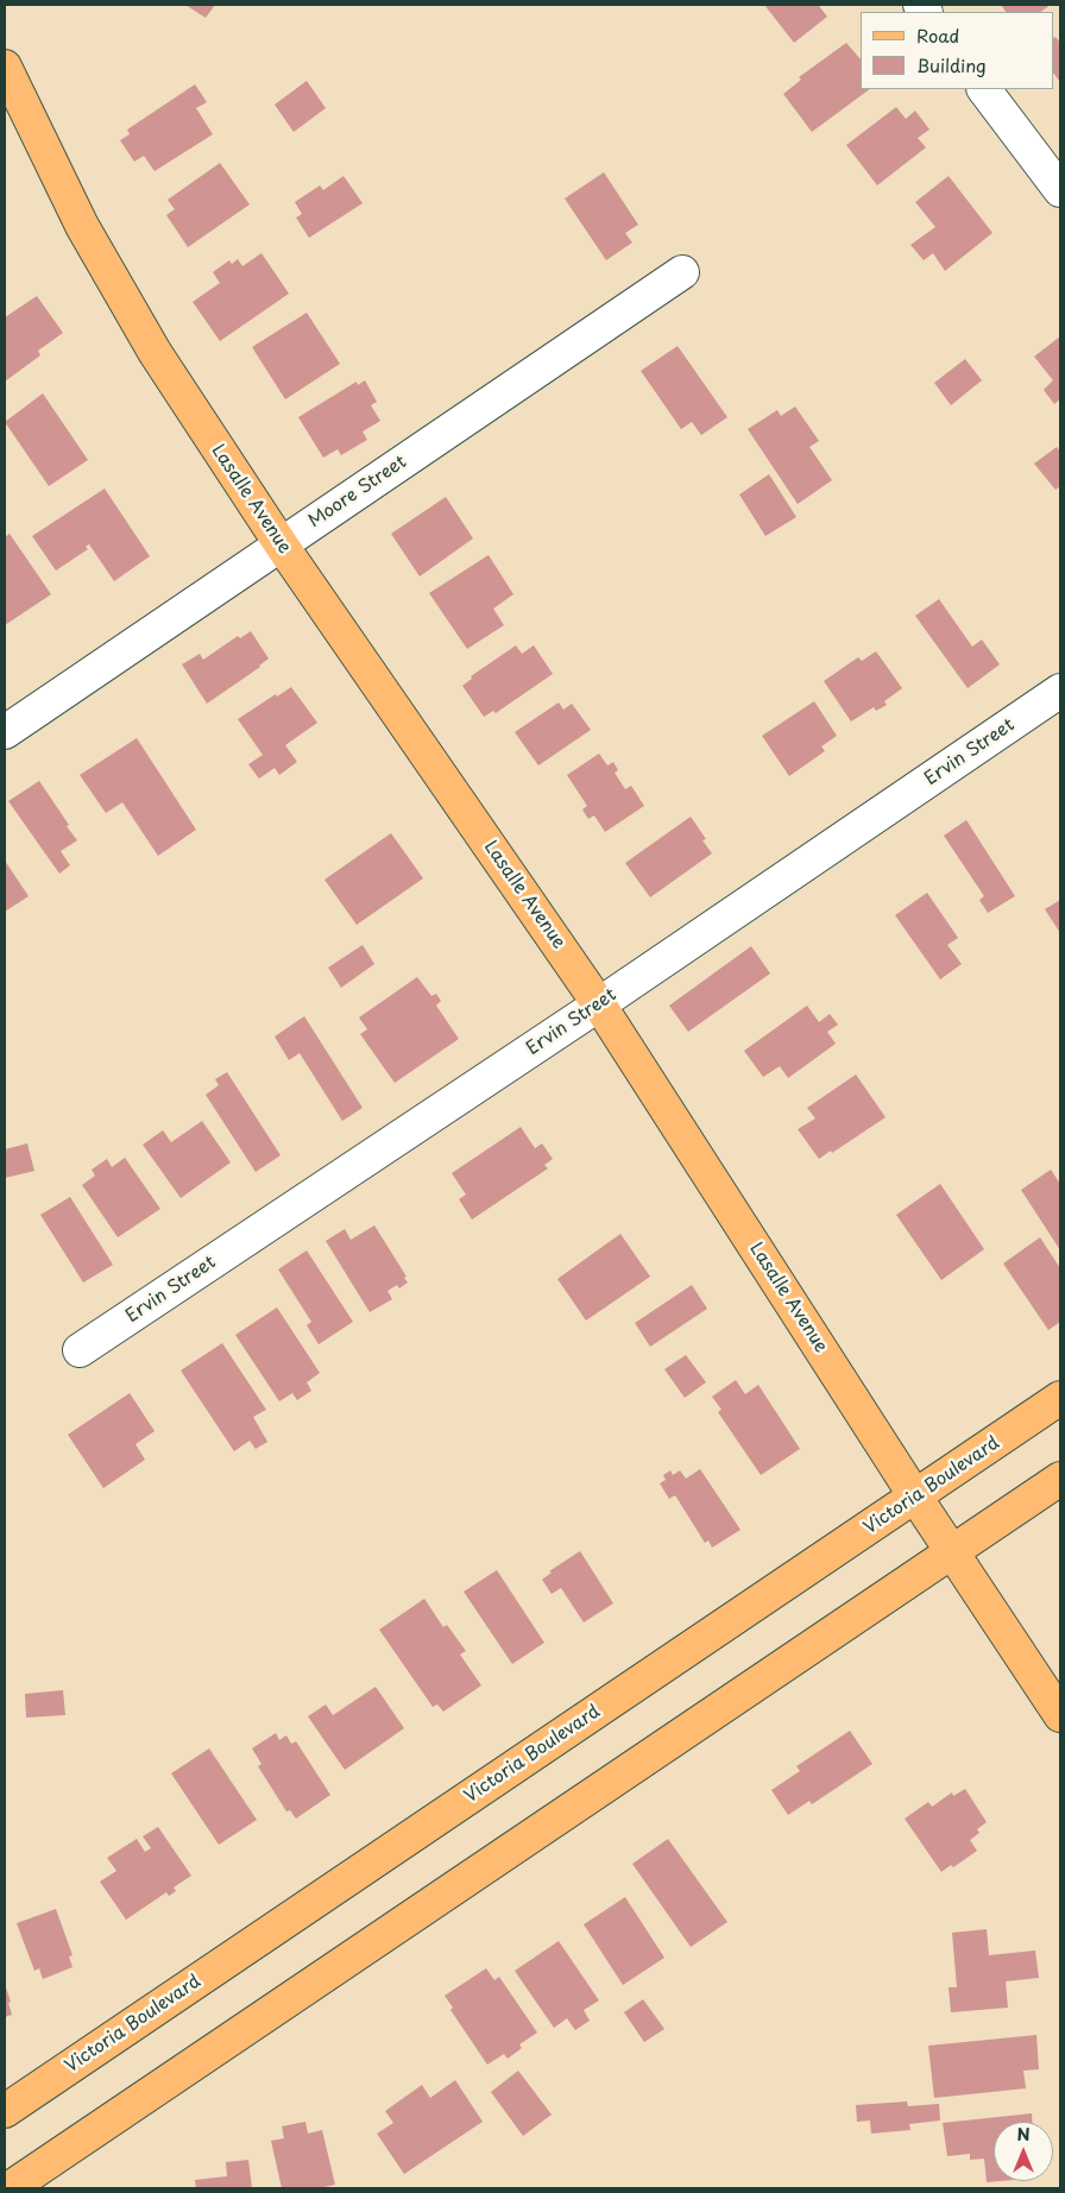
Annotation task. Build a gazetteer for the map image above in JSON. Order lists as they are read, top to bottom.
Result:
{
  "streets": {
    "main road": ["Lasalle Avenue", "Victoria Boulevard"],
    "street": ["Moore Street", "Ervin Street"]
  },
  "crossings": [
    ["Moore Street", "Lasalle Avenue"],
    ["Lasalle Avenue", "Ervin Street"],
    ["Lasalle Avenue", "Victoria Boulevard"]
  ],
  "legend": ["Road", "Building"],
  "north": "top"
}
